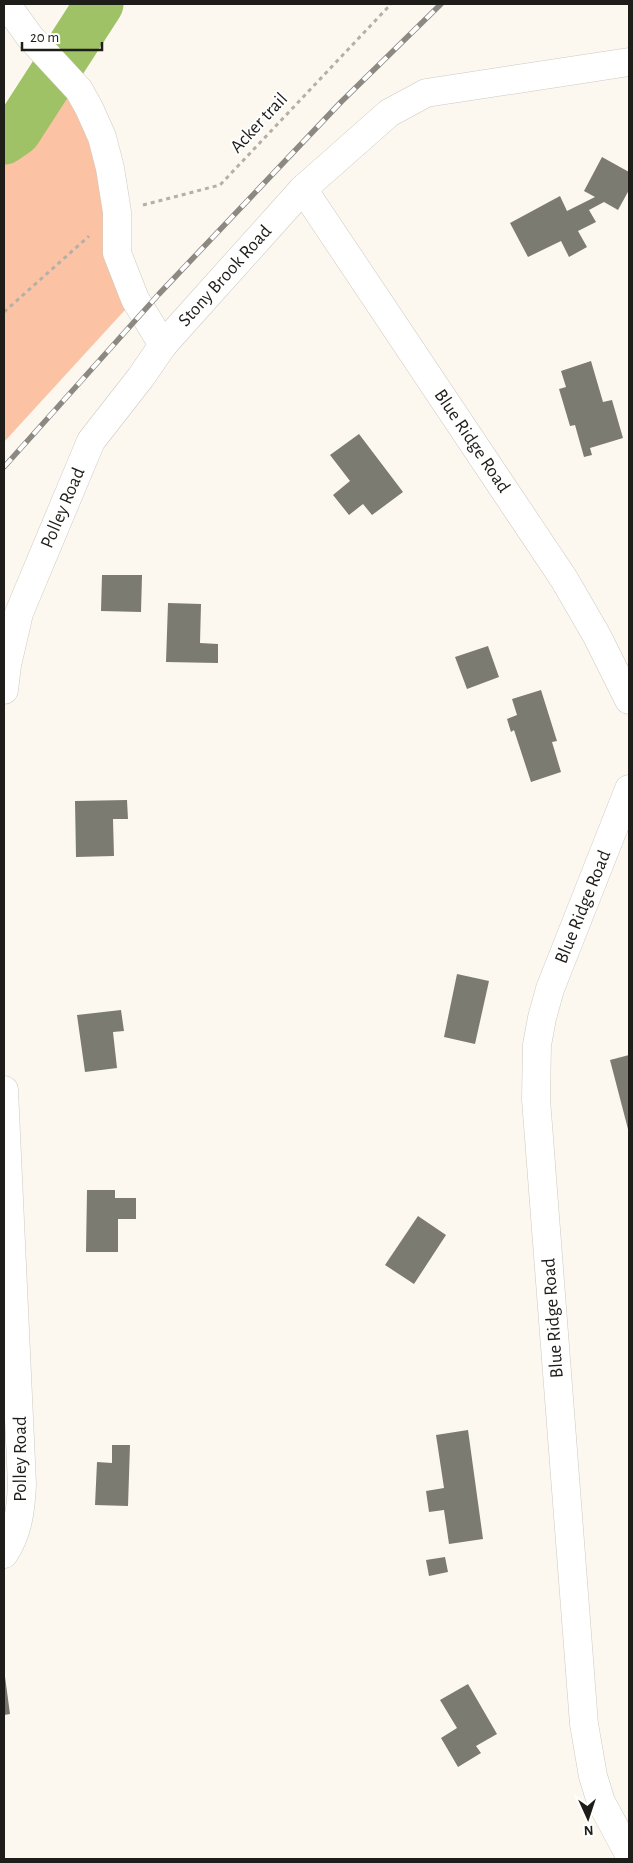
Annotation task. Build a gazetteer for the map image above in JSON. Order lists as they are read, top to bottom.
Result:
{
  "streets": {
    "street": ["Stony Brook Road", "Blue Ridge Road", "Polley Road"],
    "path": ["Acker trail"]
  },
  "crossings": [
    ["Acker trail", "Stony Brook Road"],
    ["Stony Brook Road", "Blue Ridge Road"],
    ["Stony Brook Road", "Polley Road"]
  ],
  "scale_bar": "20 m",
  "north": "bottom"
}
